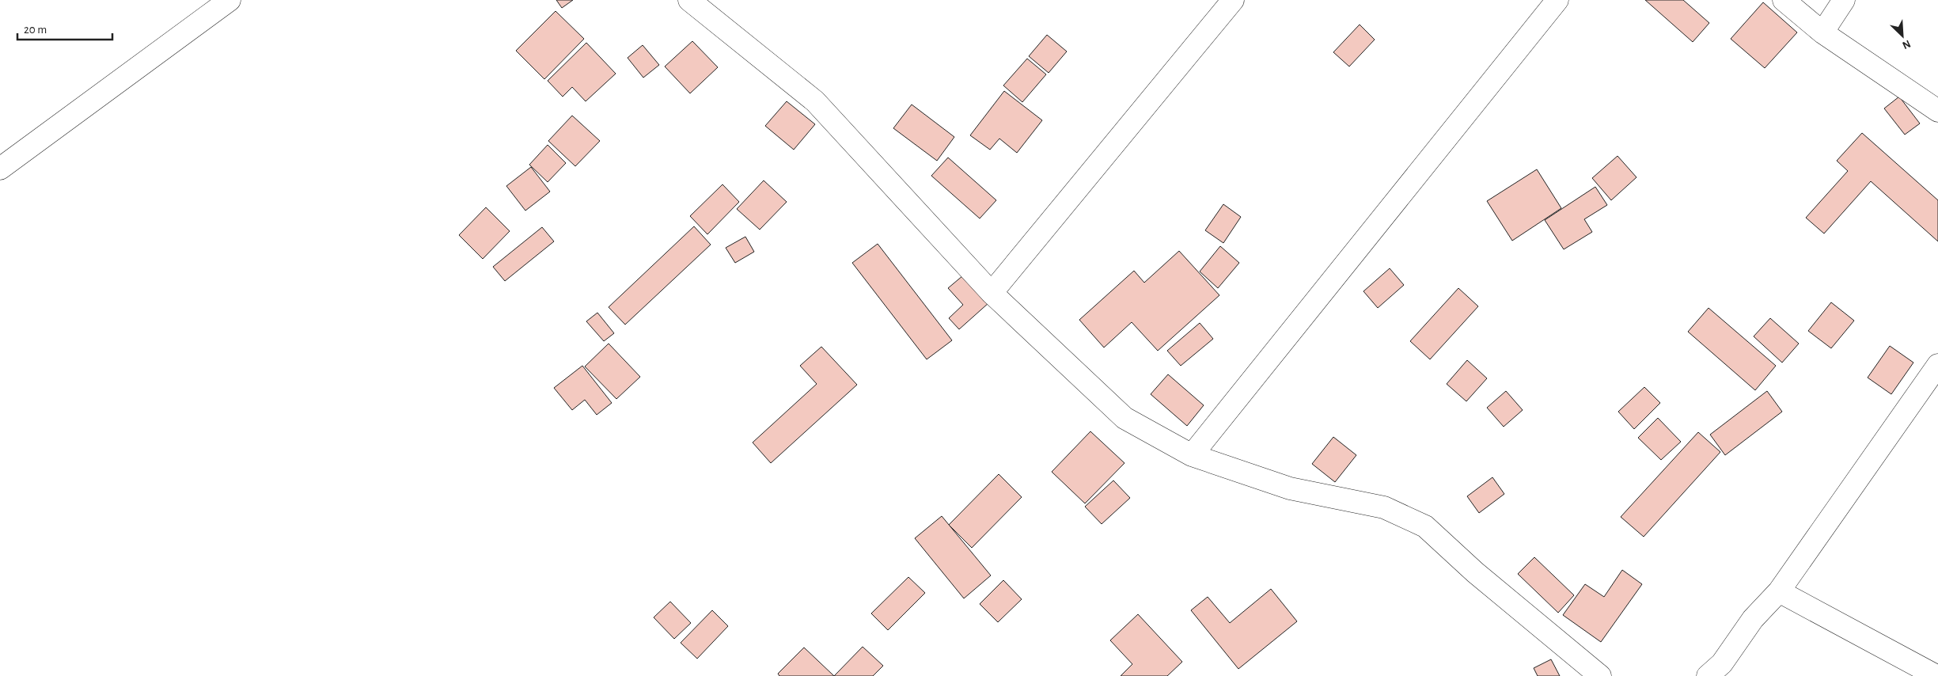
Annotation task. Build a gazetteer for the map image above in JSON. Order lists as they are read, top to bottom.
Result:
{
  "scale_bar": "20 m",
  "north": "bottom right"
}
